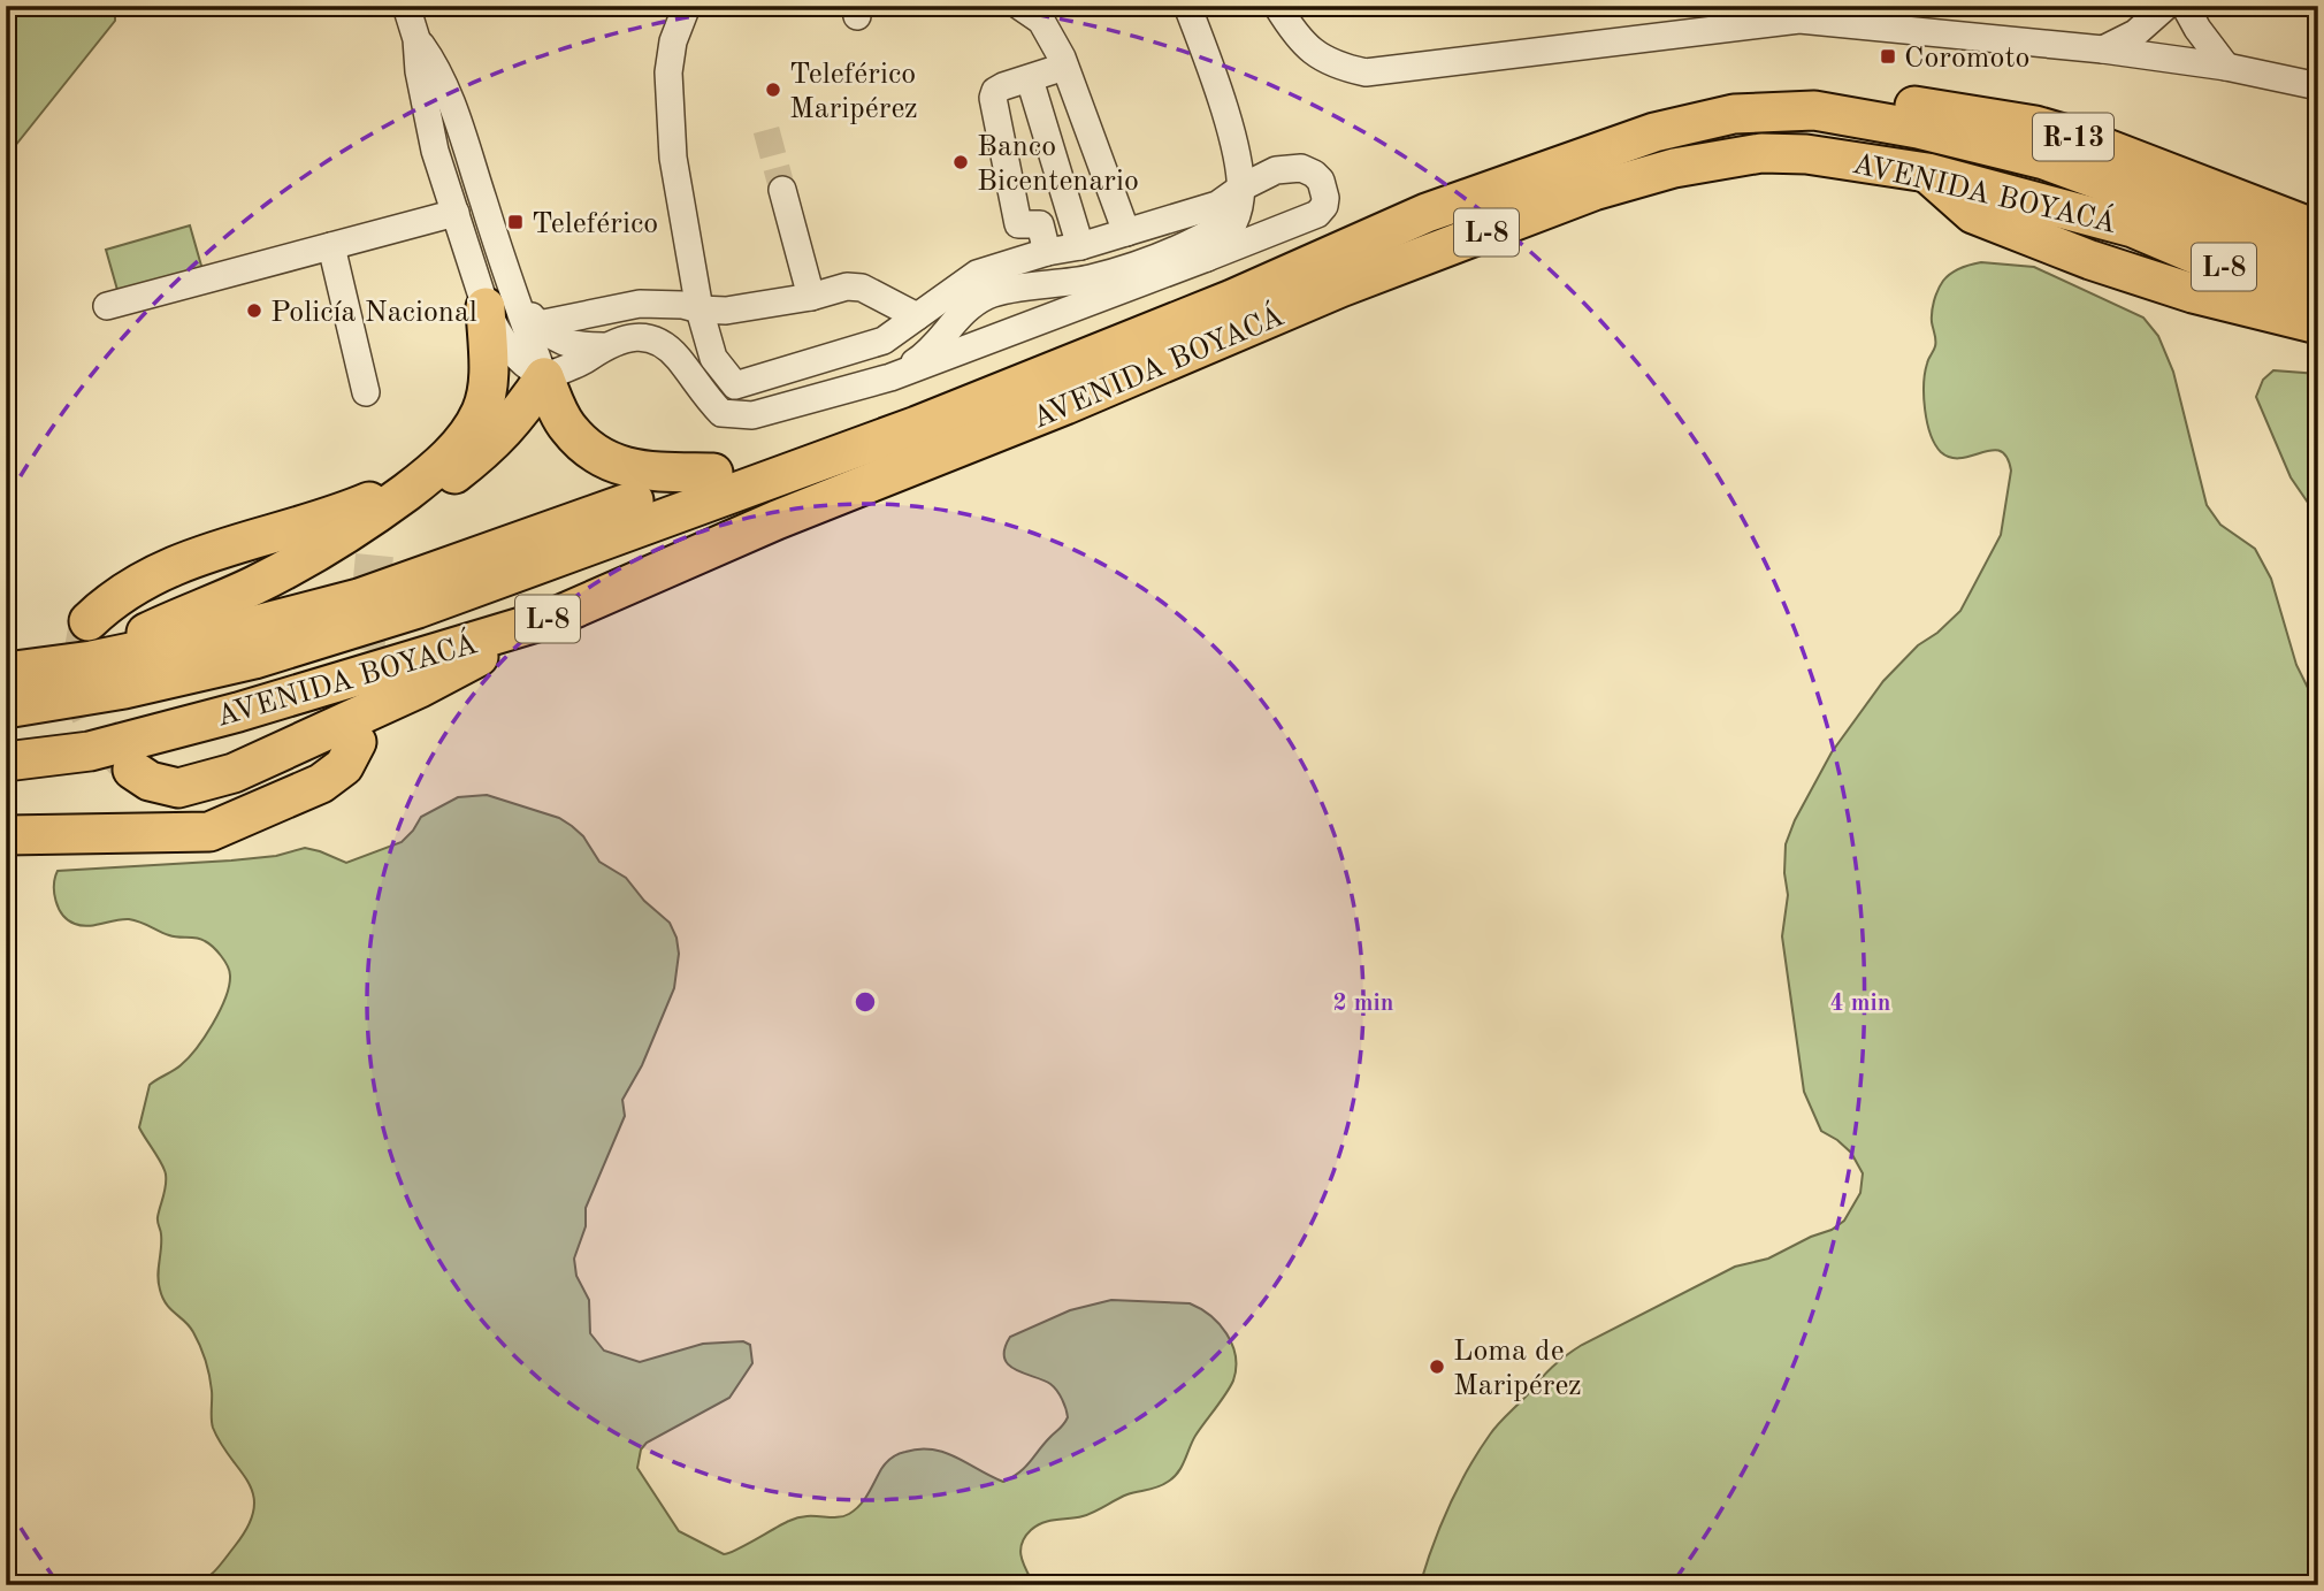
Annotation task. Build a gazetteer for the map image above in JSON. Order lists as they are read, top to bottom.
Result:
{
  "streets": {
    "highway": ["R-13", "AVENIDA BOYACÁ", "L-8"]
  },
  "crossings": [
    ["R-13", "AVENIDA BOYACÁ"]
  ],
  "places": {
    "transit": ["Coromoto", "Teleférico"],
    "other": [
      "Teleférico Maripérez",
      "Banco Bicentenario",
      "Policía Nacional",
      "Loma de Maripérez"
    ]
  },
  "rings": ["2 min", "4 min"]
}
